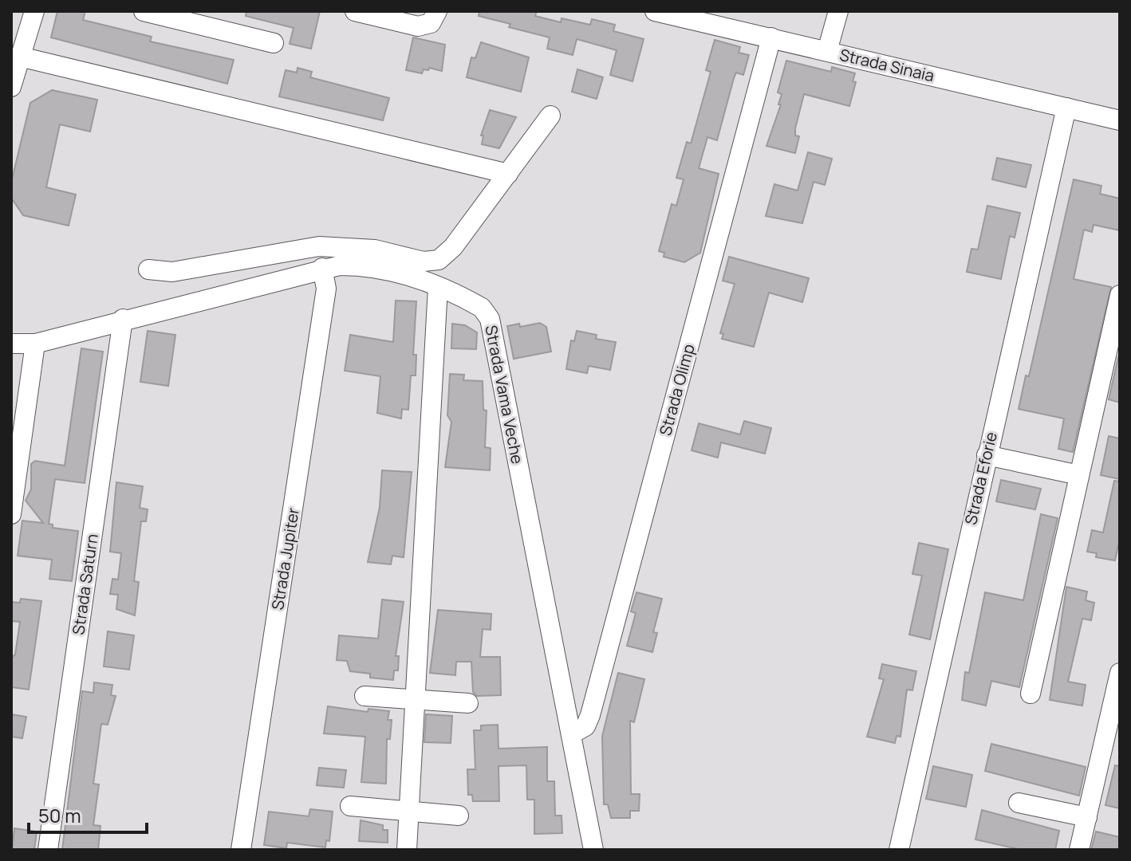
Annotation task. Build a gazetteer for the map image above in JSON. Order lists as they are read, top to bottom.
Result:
{
  "streets": {
    "street": [
      "Strada Sinaia",
      "Strada Olimp",
      "Strada Vama Veche",
      "Strada Eforie",
      "Strada Jupiter",
      "Strada Saturn"
    ]
  },
  "crossings": [
    ["Strada Sinaia", "Strada Olimp"],
    ["Strada Sinaia", "Strada Eforie"],
    ["Strada Olimp", "Strada Vama Veche"],
    ["Strada Vama Veche", "Strada Jupiter"],
    ["Strada Vama Veche", "Strada Saturn"]
  ],
  "scale_bar": "50 m"
}
